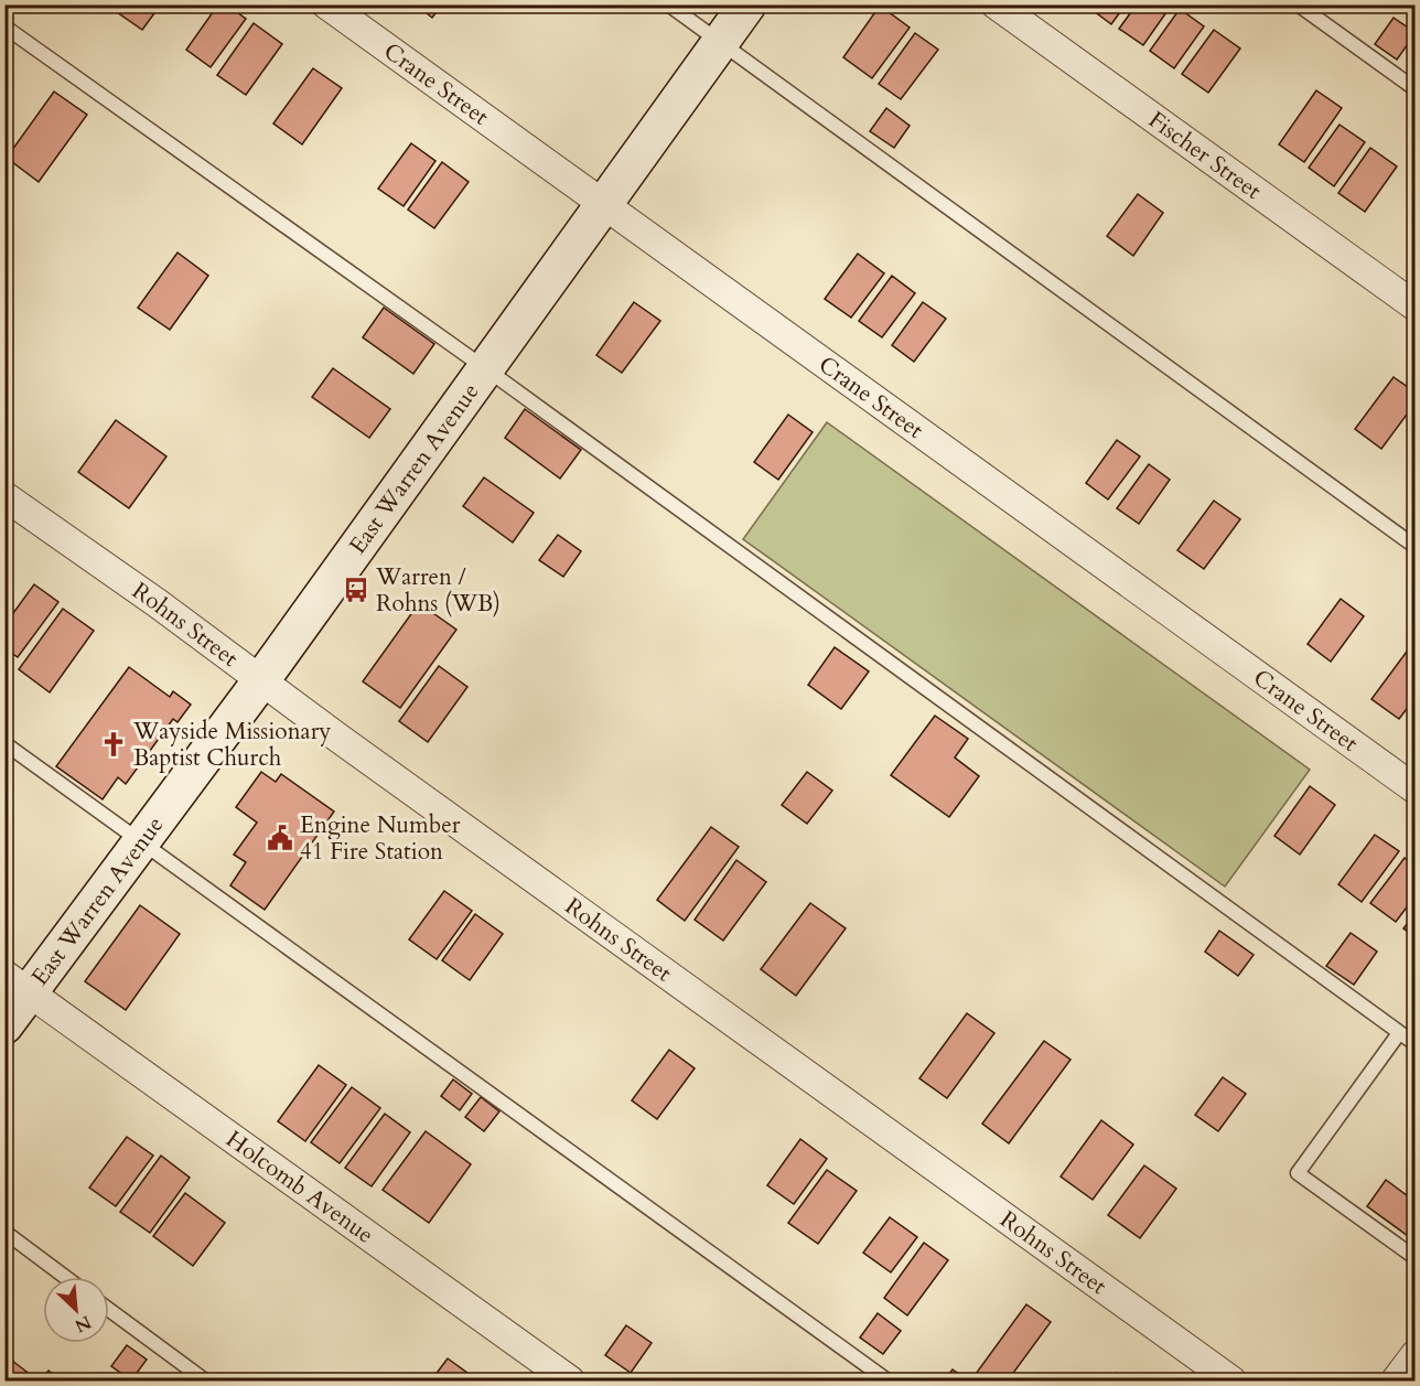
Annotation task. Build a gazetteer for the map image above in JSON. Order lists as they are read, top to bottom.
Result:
{
  "streets": {
    "main road": ["East Warren Avenue"],
    "street": [
      "Crane Street",
      "Fischer Street",
      "Rohns Street",
      "Holcomb Avenue"
    ]
  },
  "crossings": [
    ["Crane Street", "East Warren Avenue"],
    ["East Warren Avenue", "Rohns Street"],
    ["East Warren Avenue", "Holcomb Avenue"]
  ],
  "places": {
    "bus stop": ["Warren / Rohns (WB)"],
    "church": ["Wayside Missionary Baptist Church"],
    "public building": ["Engine Number 41 Fire Station"]
  },
  "north": "bottom right"
}
